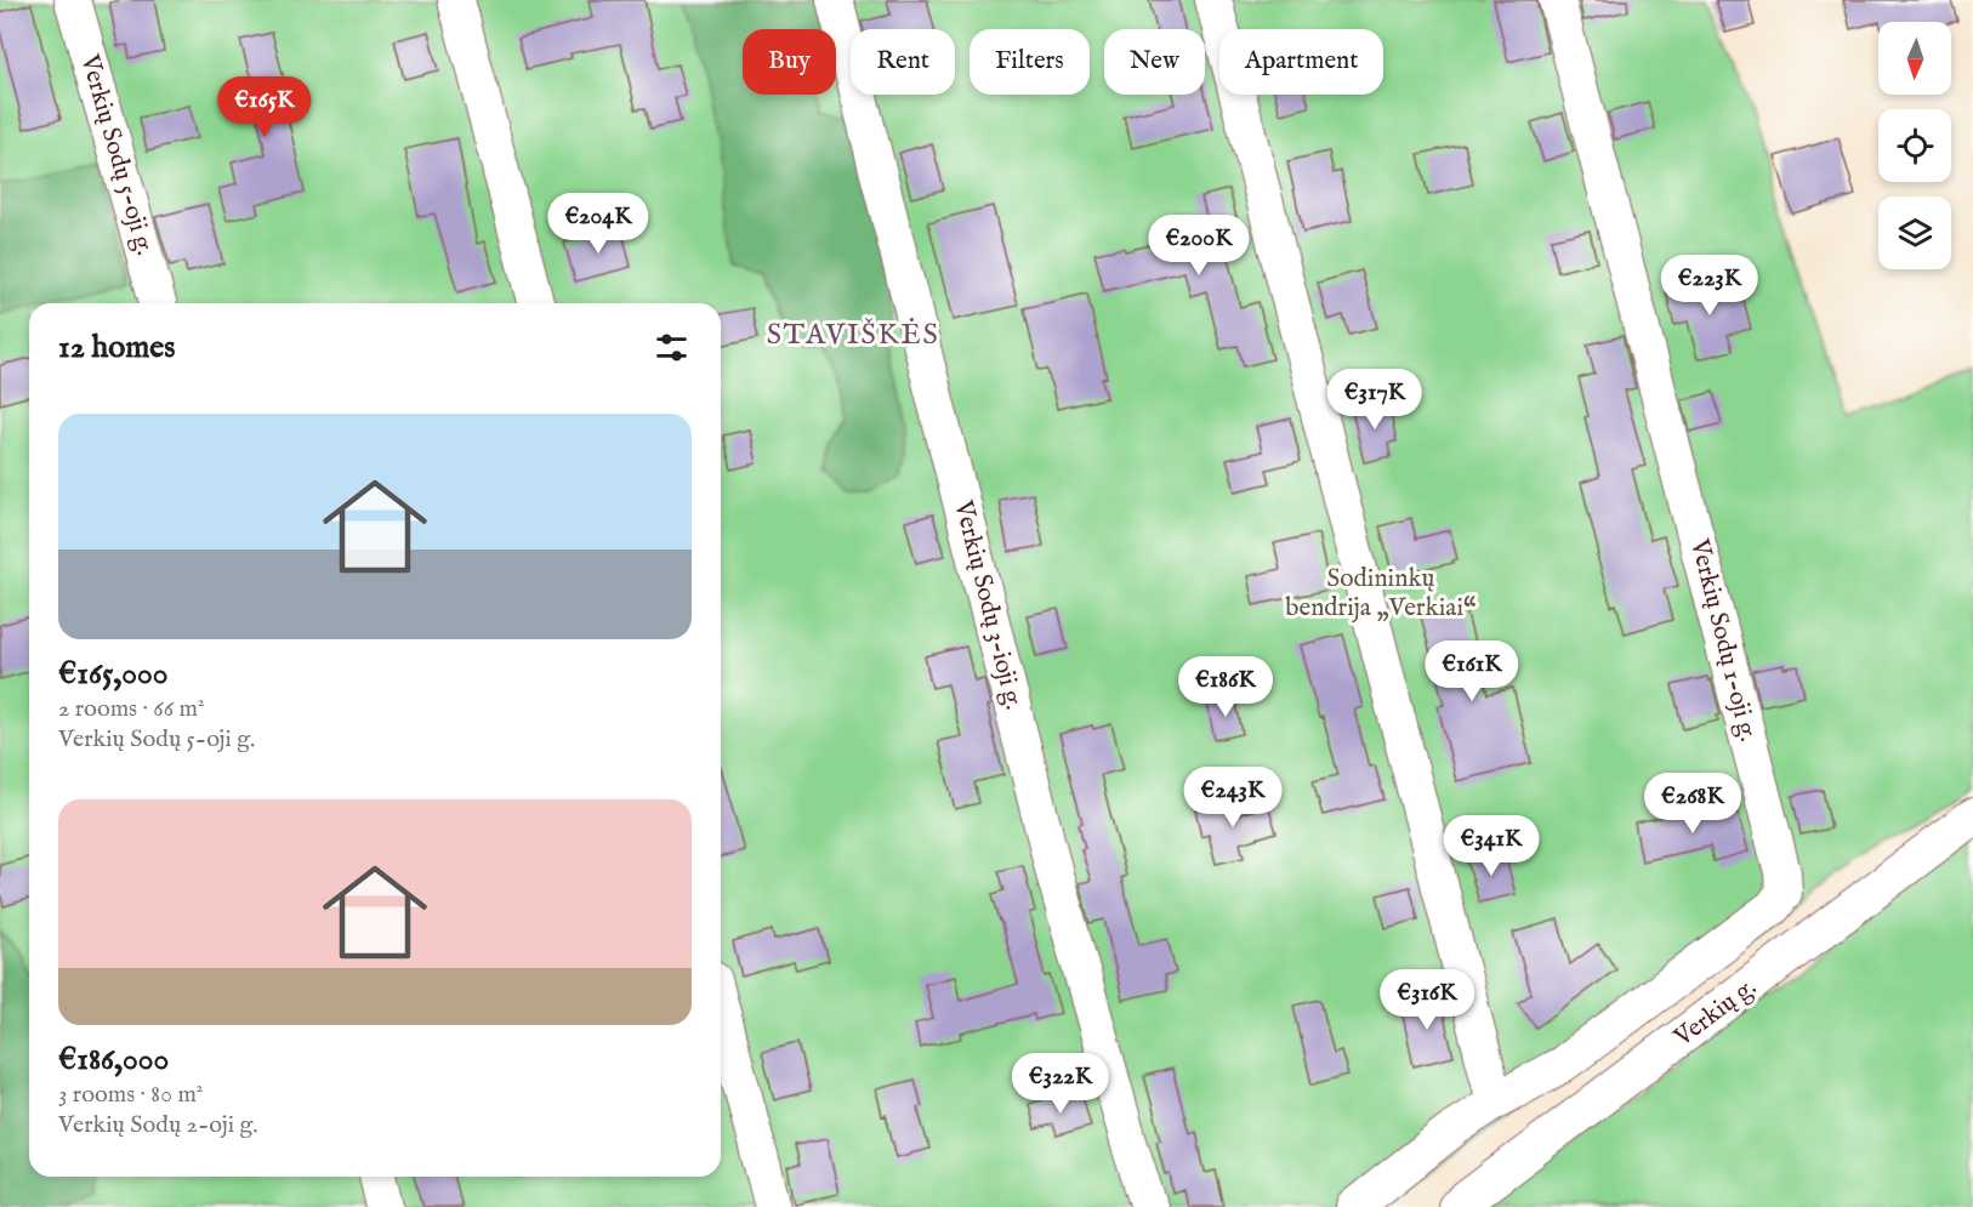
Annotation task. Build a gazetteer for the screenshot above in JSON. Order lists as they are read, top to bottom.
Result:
{
  "streets": {
    "street": [
      "Verkių Sodų 5-oji g.",
      "Verkių Sodų 3-ioji g.",
      "Verkių Sodų 1-oji g.",
      "Verkių g."
    ]
  },
  "districts": ["STAVIŠKĖS"],
  "parks": ["Sodininkų bendrija „Verkiai“"],
  "north": "bottom",
  "page": {
    "chip": [
      "Buy",
      "Rent",
      "Filters",
      "New",
      "Apartment"
    ],
    "price": [
      "€165K",
      "€204K",
      "€200K",
      "€223K",
      "€317K",
      "€161K",
      "€186K",
      "€243K",
      "€268K",
      "€341K",
      "€316K",
      "€322K"
    ],
    "heading": "12 homes",
    "list": [
      {
        "name": "€165,000",
        "note": "2 rooms · 66 m² · Verkių Sodų 5-oji g."
      },
      {
        "name": "€186,000",
        "note": "3 rooms · 80 m² · Verkių Sodų 2-oji g."
      }
    ]
  }
}
